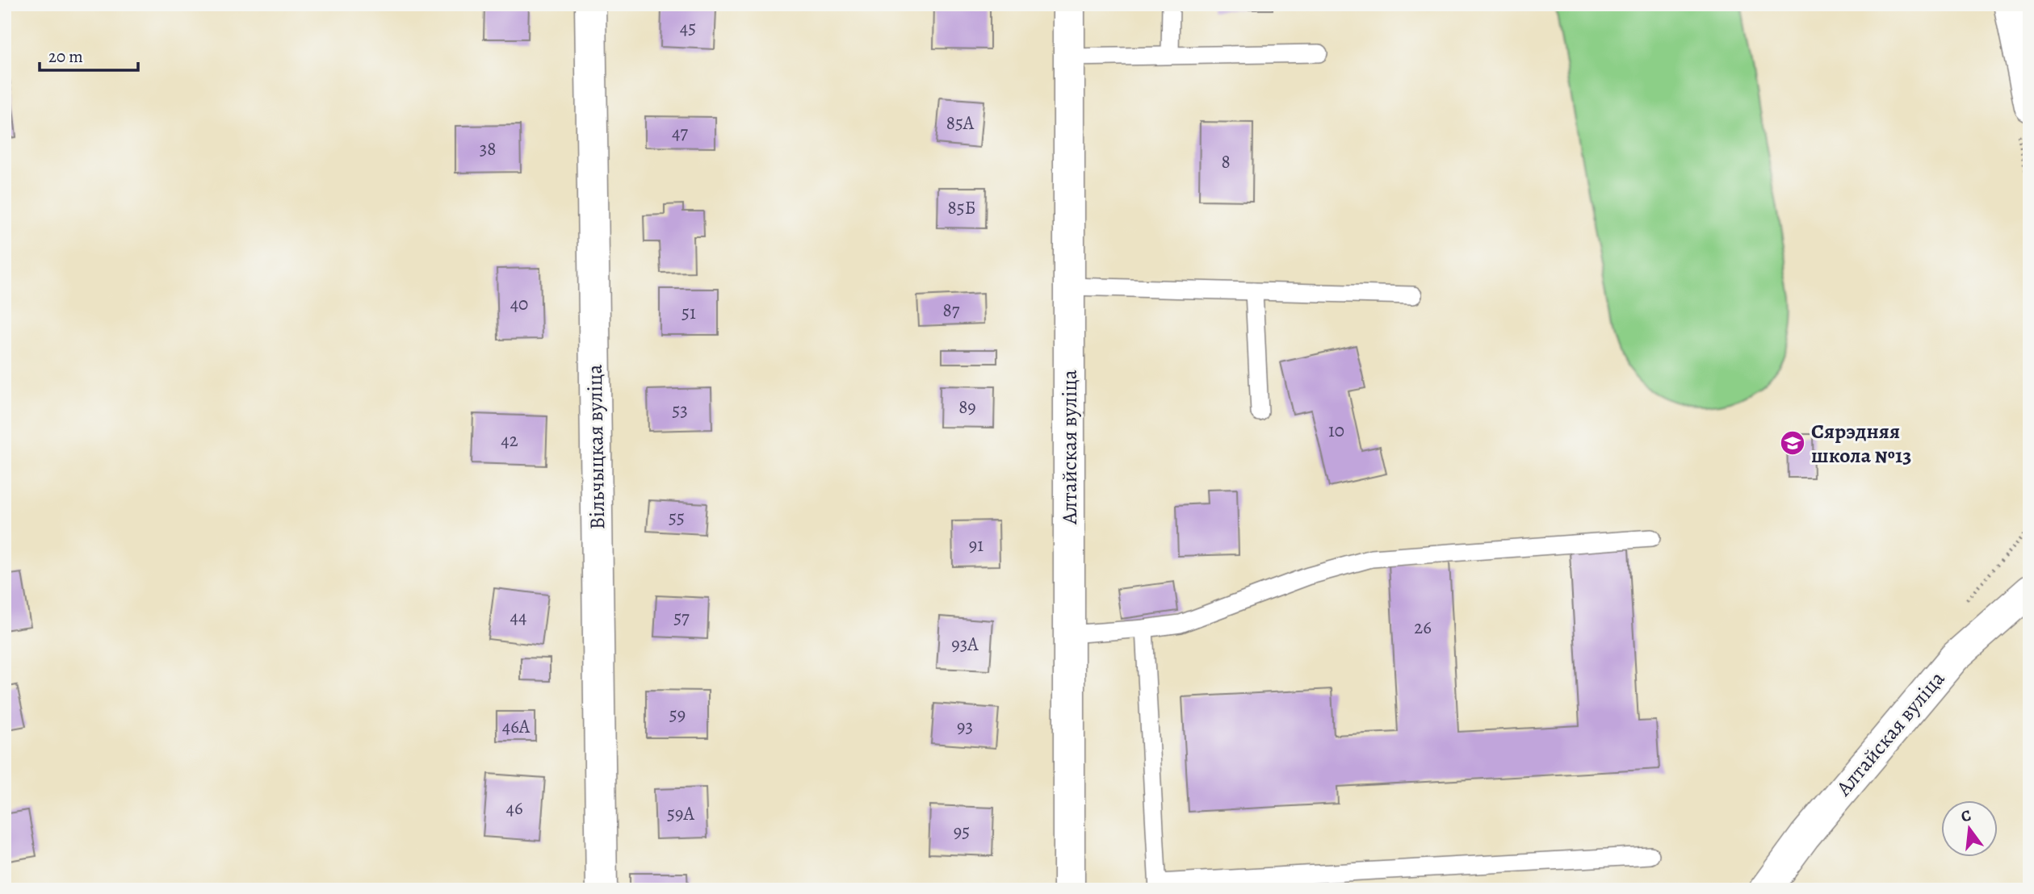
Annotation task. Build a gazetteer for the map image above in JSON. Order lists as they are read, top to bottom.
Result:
{
  "streets": {
    "main road": ["Вільчыцкая вуліца", "Алтайская вуліца"]
  },
  "places": {
    "school or university": ["Сярэдняя школа №13"]
  },
  "house_numbers": [
    "45",
    "85А",
    "47",
    "38",
    "8",
    "85Б",
    "40",
    "87",
    "51",
    "89",
    "53",
    "10",
    "42",
    "55",
    "91",
    "44",
    "57",
    "26",
    "93А",
    "59",
    "46А",
    "93",
    "46",
    "59А",
    "95"
  ],
  "scale_bar": "20 m",
  "north": "top"
}
